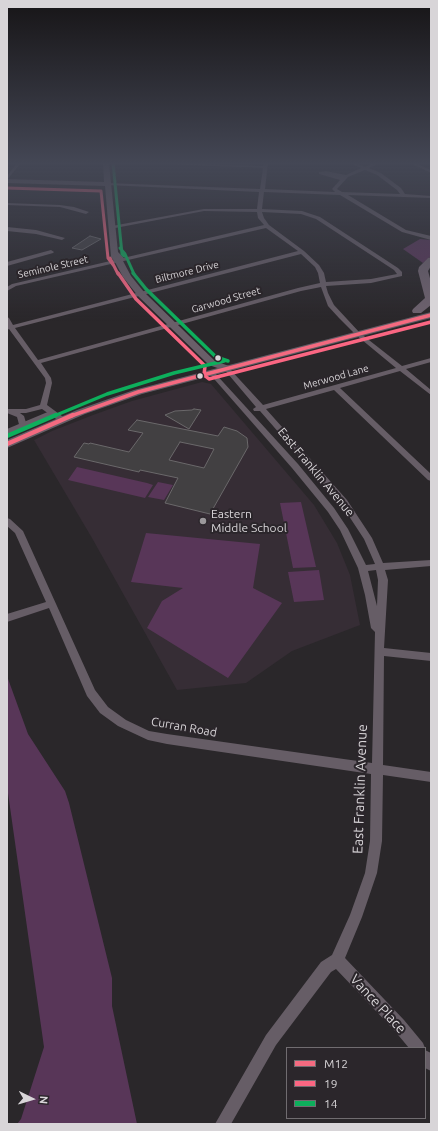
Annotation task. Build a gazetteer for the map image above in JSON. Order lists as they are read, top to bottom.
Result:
{
  "streets": {
    "street": [
      "Seminole Street",
      "Biltmore Drive",
      "Garwood Street",
      "Merwood Lane",
      "East Franklin Avenue",
      "Curran Road",
      "Vance Place"
    ]
  },
  "crossings": [
    ["Seminole Street", "East Franklin Avenue"],
    ["Biltmore Drive", "East Franklin Avenue"],
    ["Garwood Street", "East Franklin Avenue"],
    ["Merwood Lane", "East Franklin Avenue"],
    ["East Franklin Avenue", "Curran Road"],
    ["East Franklin Avenue", "Vance Place"]
  ],
  "places": ["Eastern Middle School"],
  "lines": ["transit line 19", "transit line 14", "transit line M12"],
  "legend": ["M12", "19", "14"],
  "north": "right"
}
